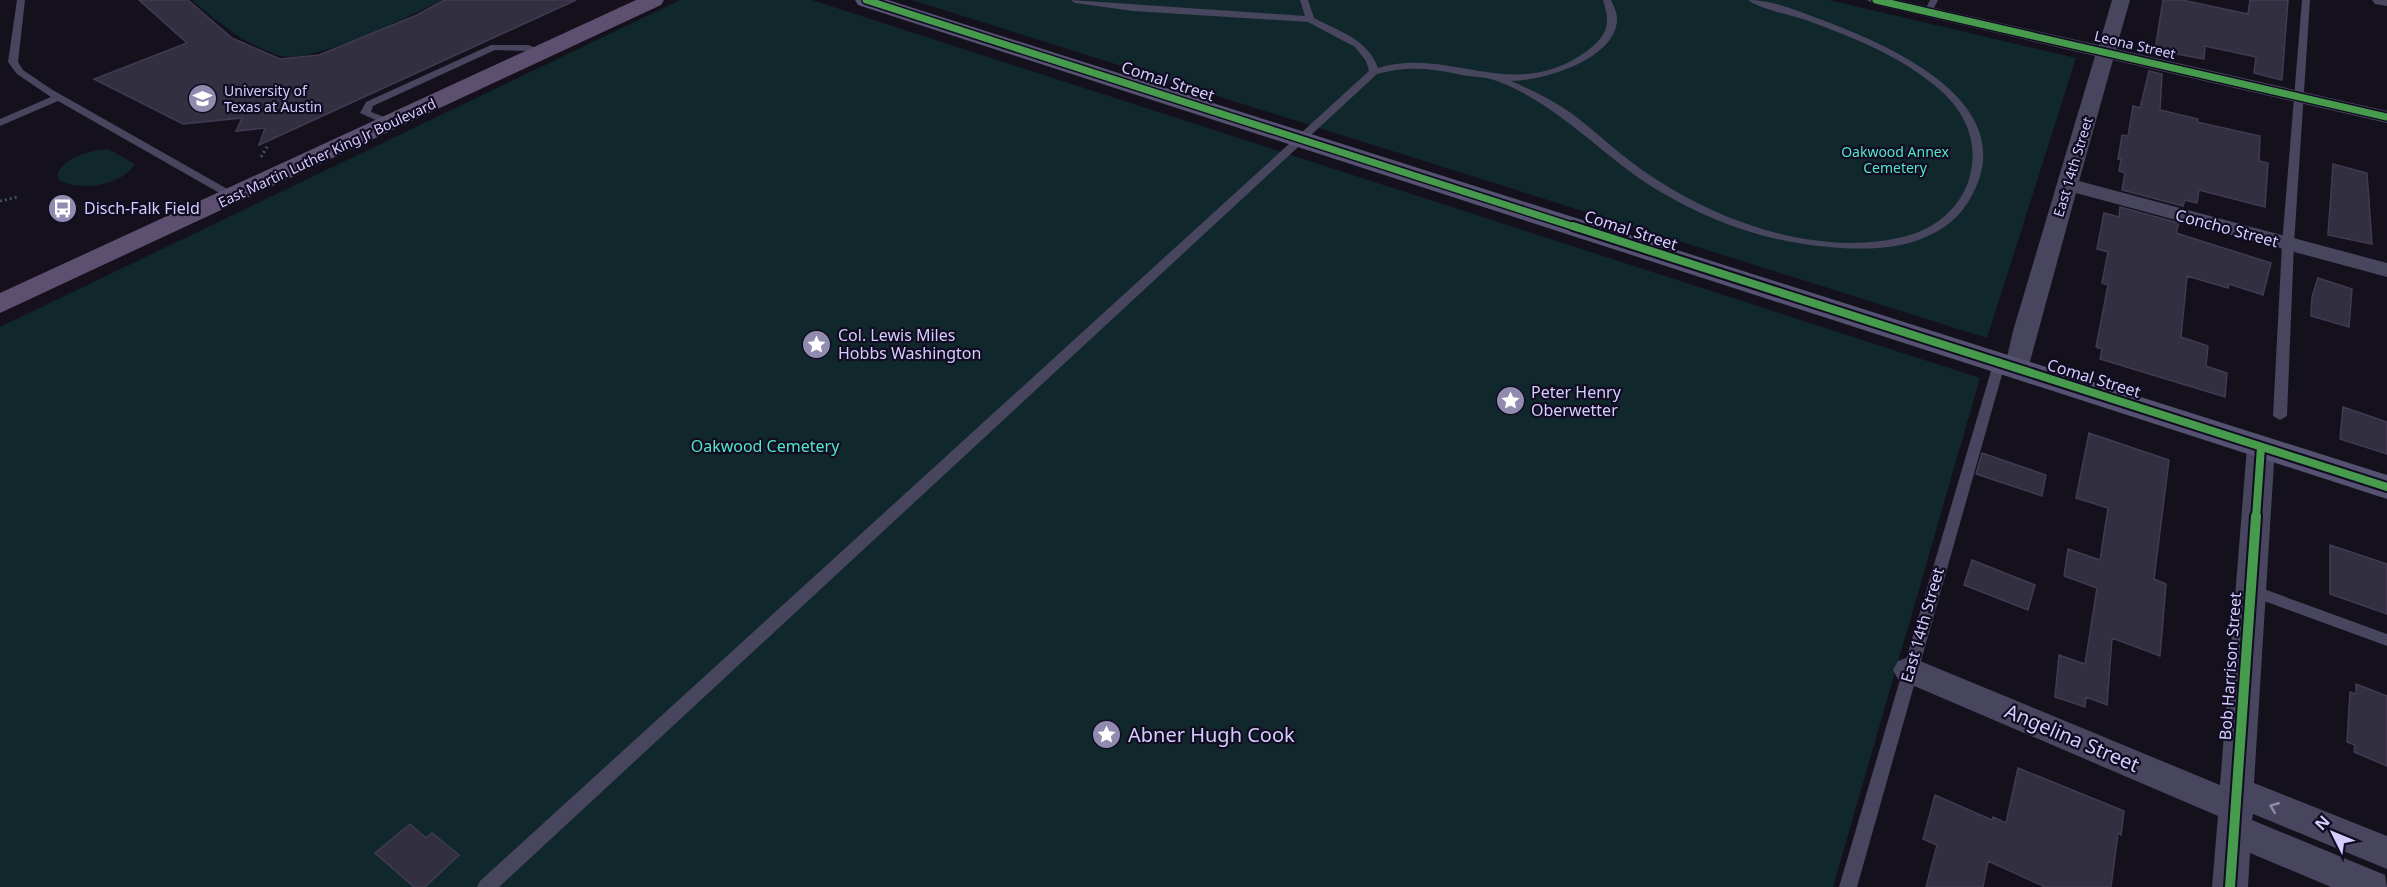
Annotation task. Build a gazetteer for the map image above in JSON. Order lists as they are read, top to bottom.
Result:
{
  "streets": {
    "main road": ["East Martin Luther King Jr Boulevard"],
    "street": [
      "Leona Street",
      "Comal Street",
      "East 14th Street",
      "Concho Street",
      "Bob Harrison Street",
      "Angelina Street"
    ]
  },
  "crossings": [
    ["Leona Street", "East 14th Street"],
    ["Comal Street", "East 14th Street"],
    ["Comal Street", "Bob Harrison Street"],
    ["East 14th Street", "Concho Street"],
    ["East 14th Street", "Angelina Street"],
    ["Bob Harrison Street", "Angelina Street"]
  ],
  "parks": ["Oakwood Annex Cemetery", "Oakwood Cemetery"],
  "places": {
    "school or university": ["University of Texas at Austin"],
    "bus stop": ["Disch-Falk Field"],
    "place": ["Col. Lewis Miles Hobbs Washington", "Peter Henry Oberwetter", "Abner Hugh Cook"]
  },
  "north": "top left"
}
